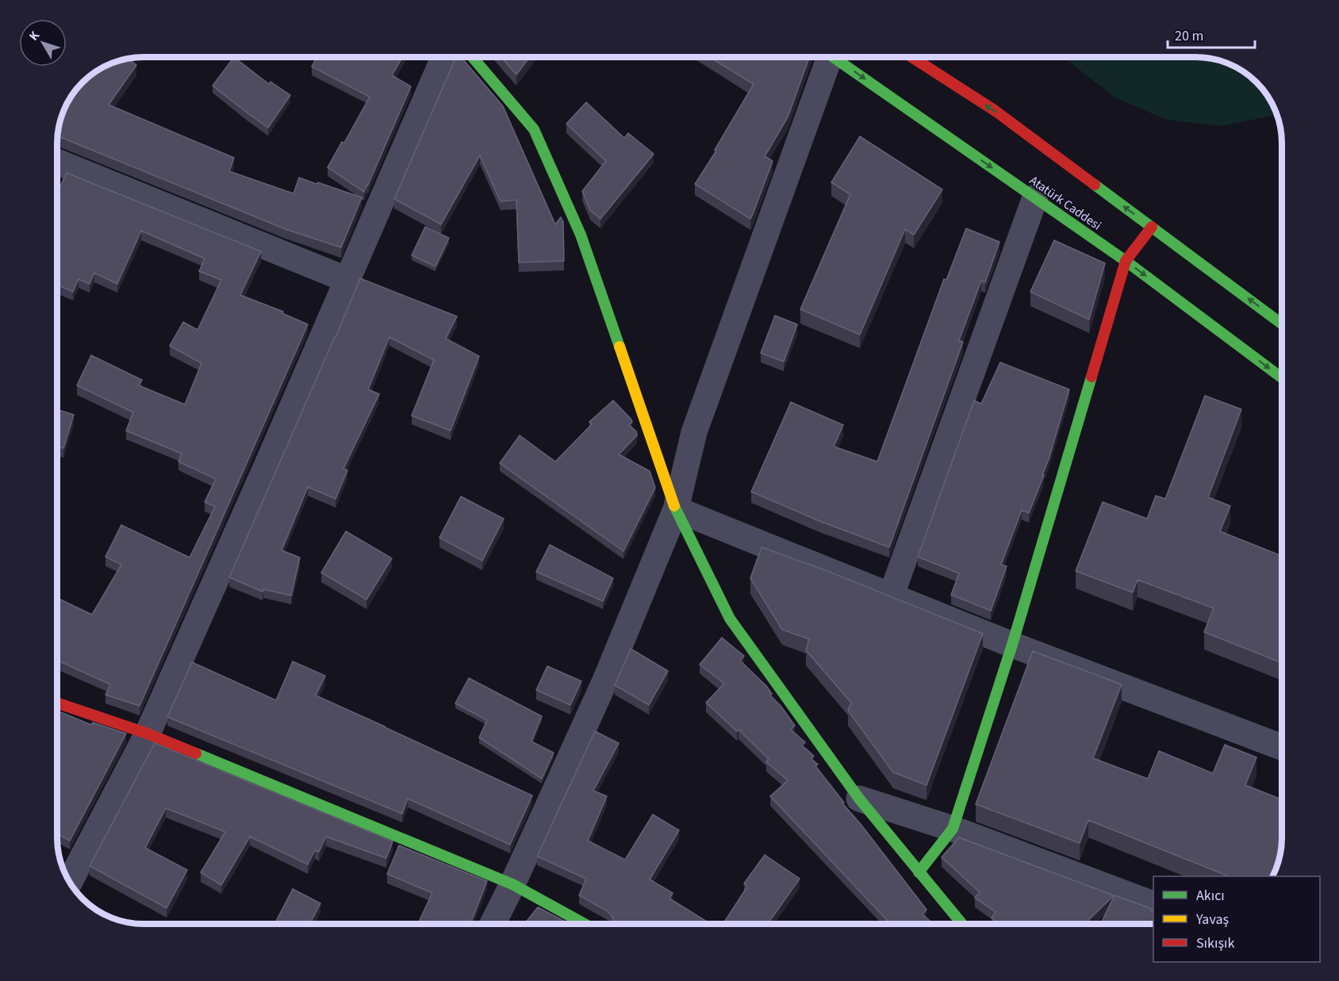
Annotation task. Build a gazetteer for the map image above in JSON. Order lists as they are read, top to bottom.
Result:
{
  "streets": {
    "street": ["Atatürk Caddesi"]
  },
  "legend": ["Akıcı", "Yavaş", "Sıkışık"],
  "scale_bar": "20 m",
  "north": "top left"
}
